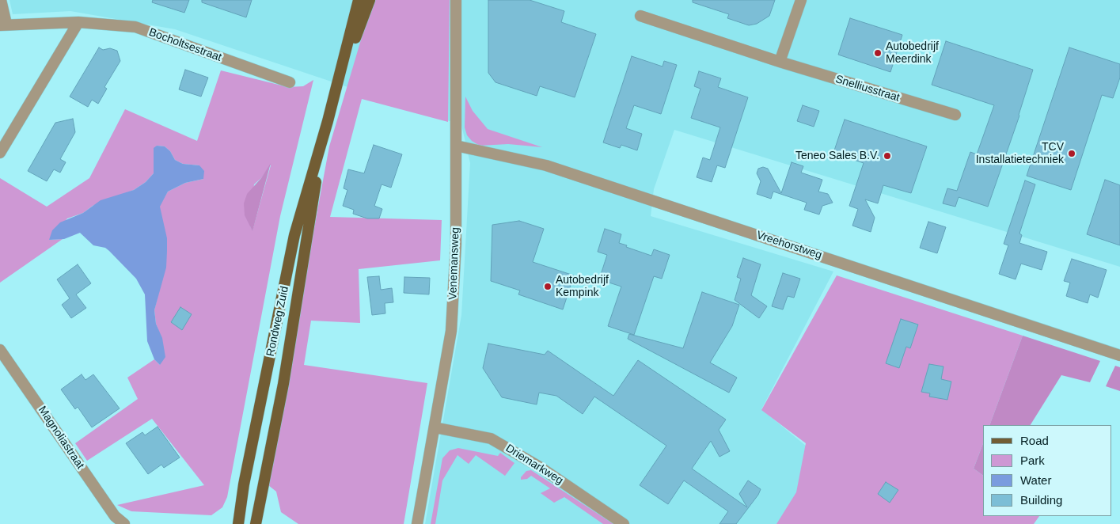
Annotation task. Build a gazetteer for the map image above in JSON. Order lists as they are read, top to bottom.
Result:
{
  "streets": {
    "main road": ["Rondweg Zuid"],
    "street": [
      "Bocholtsestraat",
      "Snelliusstraat",
      "Vreehorstweg",
      "Venemansweg",
      "Magnoliastraat",
      "Driemarkweg"
    ]
  },
  "crossings": [
    ["Vreehorstweg", "Venemansweg"],
    ["Venemansweg", "Driemarkweg"]
  ],
  "places": [
    "Autobedrijf Meerdink",
    "TCV Installatietechniek",
    "Teneo Sales B.V.",
    "Autobedrijf Kempink"
  ],
  "legend": [
    "Road",
    "Park",
    "Water",
    "Building"
  ]
}
